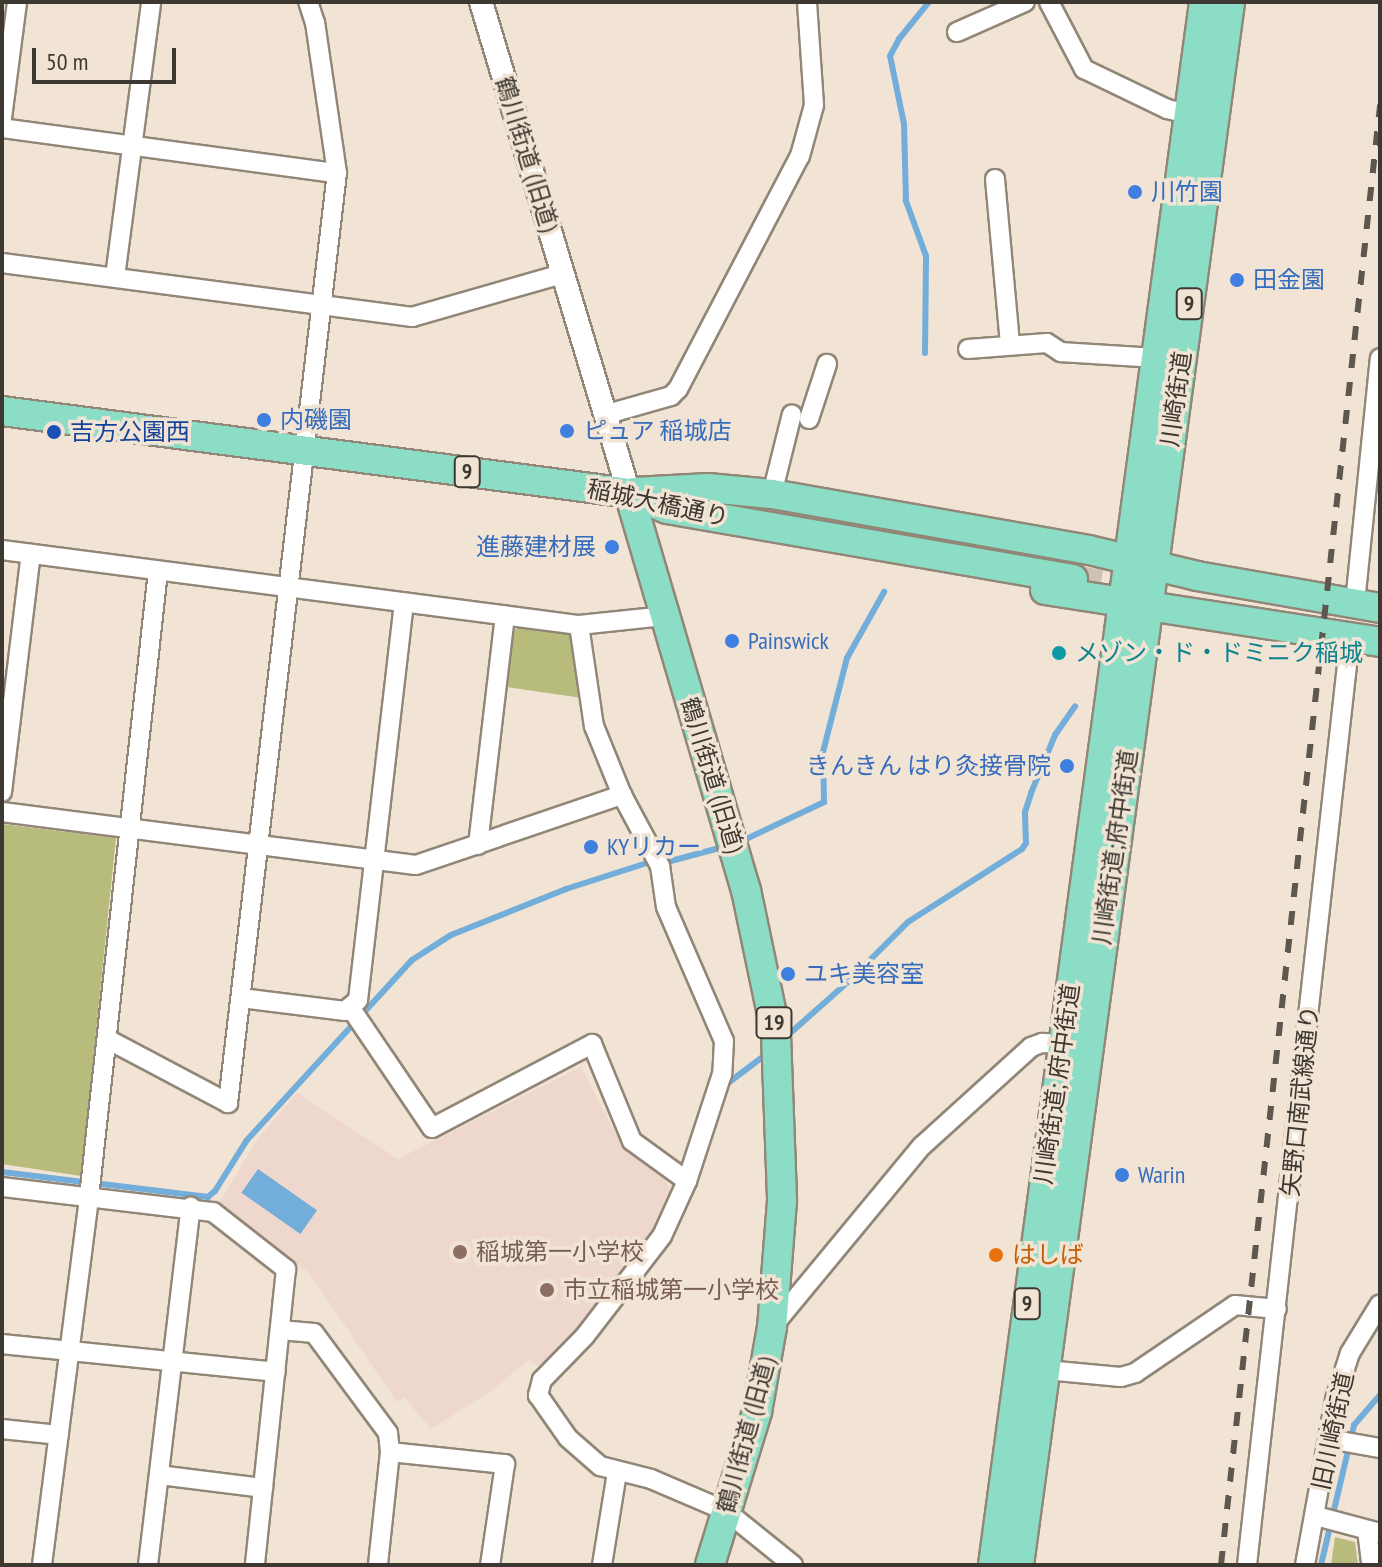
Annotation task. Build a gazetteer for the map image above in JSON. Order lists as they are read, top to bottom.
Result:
{
  "streets": {
    "main road": [
      "鶴川街道 (旧道)",
      "9",
      "川崎街道",
      "稲城大橋通り",
      "川崎街道;府中街道",
      "19",
      "川崎街道; 府中街道"
    ],
    "street": ["矢野口南武線通り", "旧川崎街道"]
  },
  "crossings": [
    ["鶴川街道 (旧道)", "9"],
    ["鶴川街道 (旧道)", "稲城大橋通り"],
    ["9", "川崎街道"],
    ["9", "稲城大橋通り"],
    ["9", "川崎街道;府中街道"],
    ["9", "矢野口南武線通り"],
    ["川崎街道", "川崎街道;府中街道"],
    ["川崎街道;府中街道", "川崎街道; 府中街道"]
  ],
  "places": [
    "川竹園",
    "田金園",
    "内磯園",
    "ピュア 稲城店",
    "吉方公園西",
    "進藤建材展",
    "Painswick",
    "メゾン・ド・ドミニク稲城",
    "きんきん はり灸接骨院",
    "KYリカー",
    "ユキ美容室",
    "Warin",
    "稲城第一小学校",
    "はしば",
    "市立稲城第一小学校"
  ],
  "scale_bar": "50 m"
}
